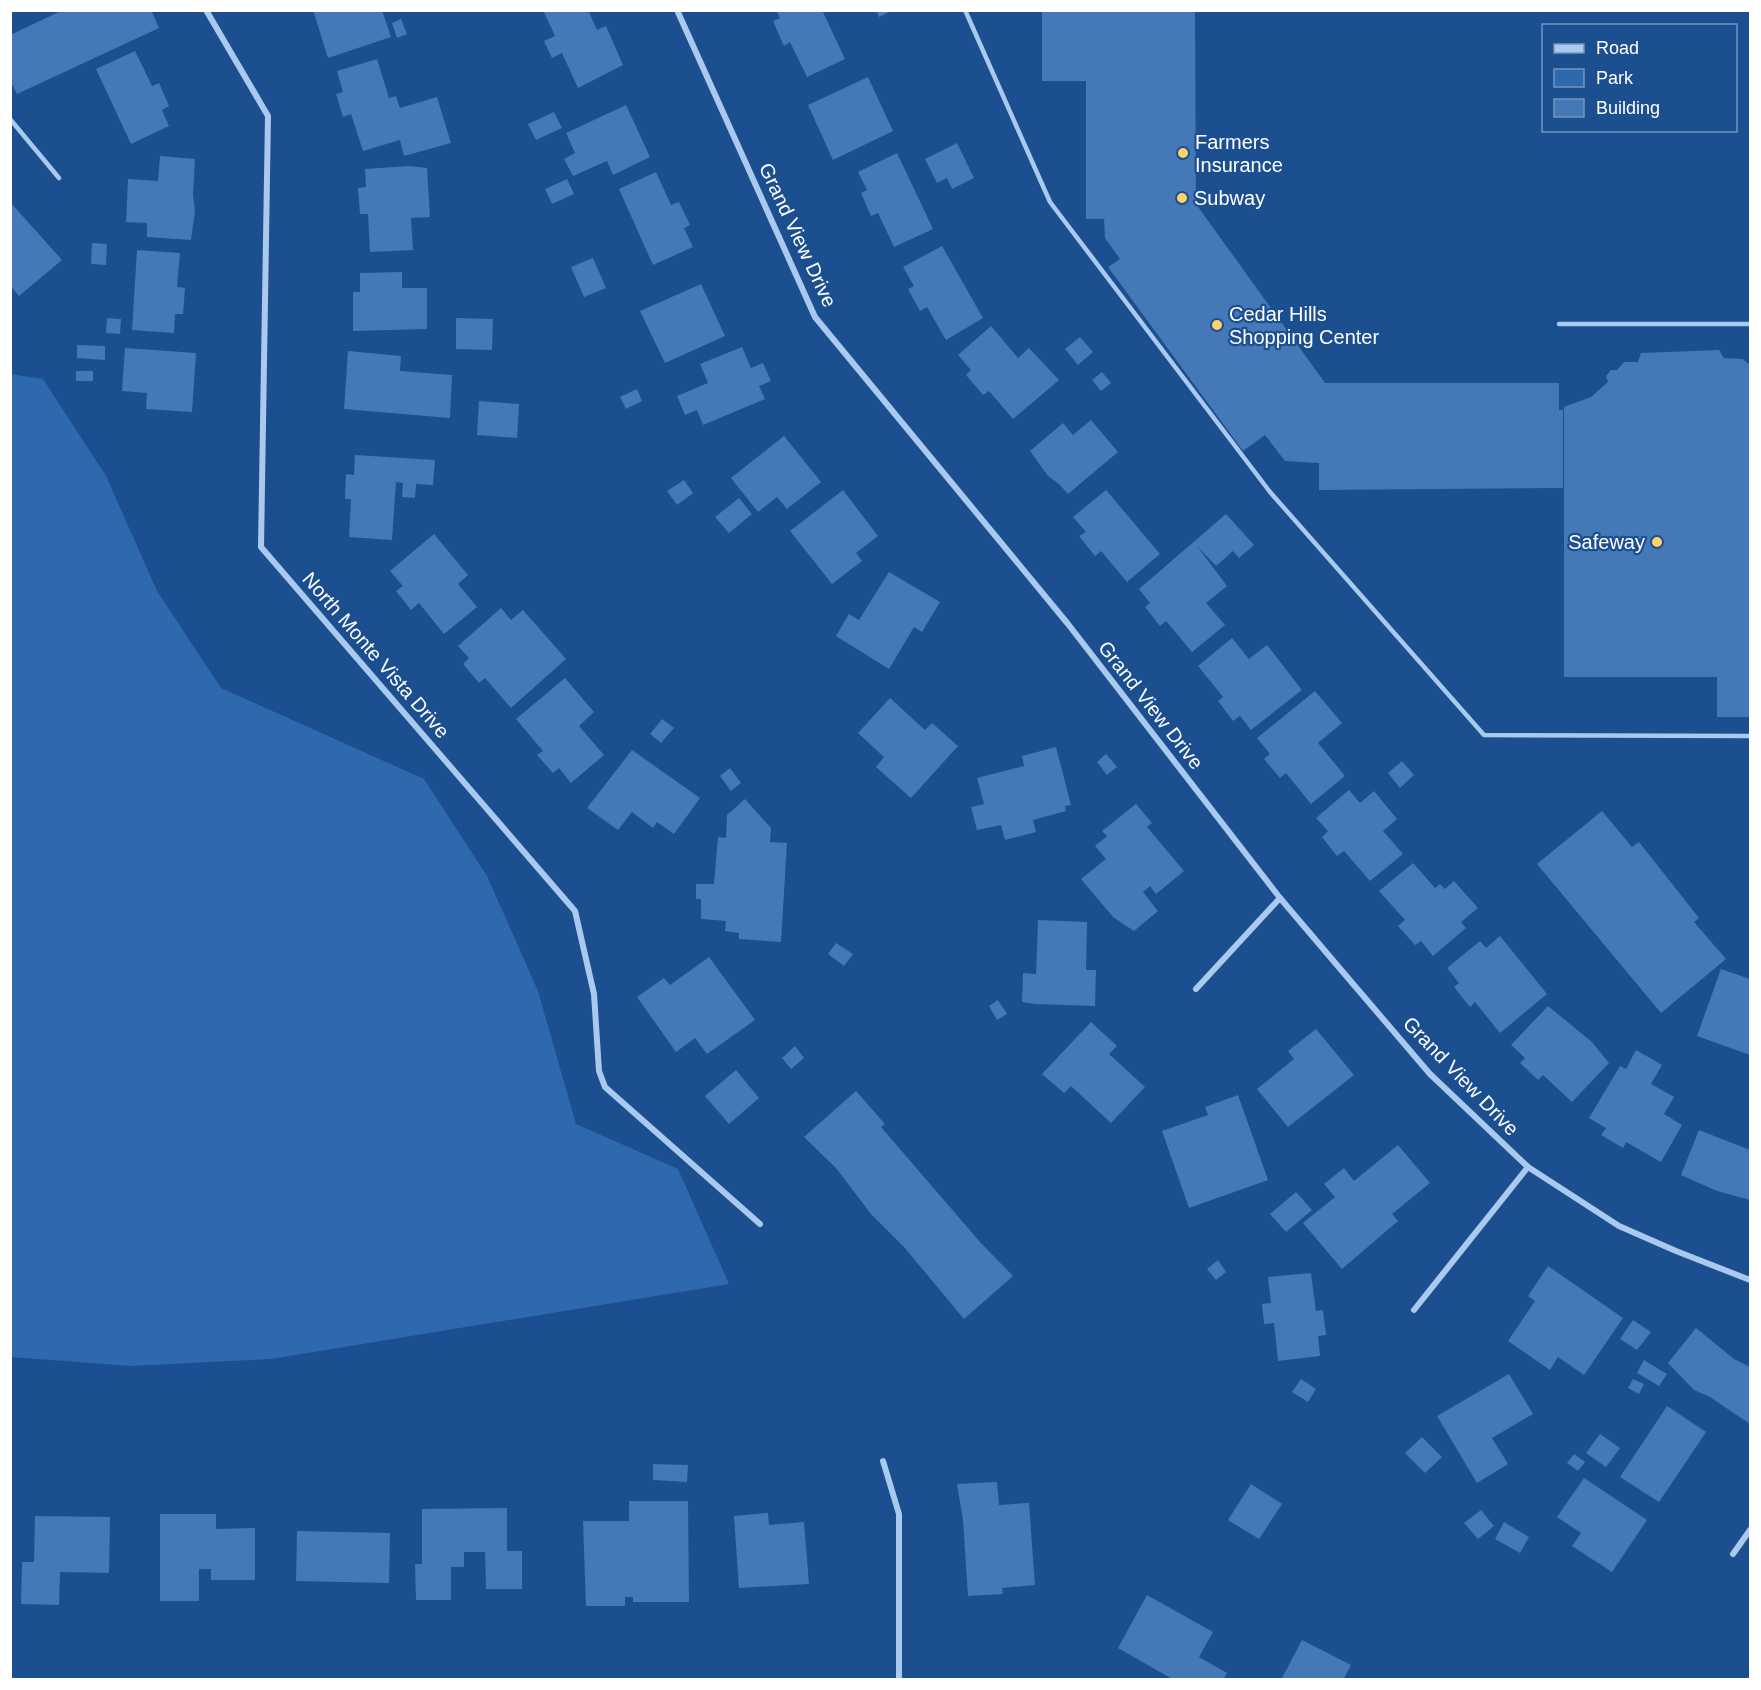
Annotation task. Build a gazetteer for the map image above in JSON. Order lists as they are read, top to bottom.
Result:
{
  "streets": {
    "street": ["Grand View Drive", "North Monte Vista Drive"]
  },
  "places": [
    "Farmers Insurance",
    "Subway",
    "Cedar Hills Shopping Center",
    "Safeway"
  ],
  "legend": ["Road", "Park", "Building"]
}
